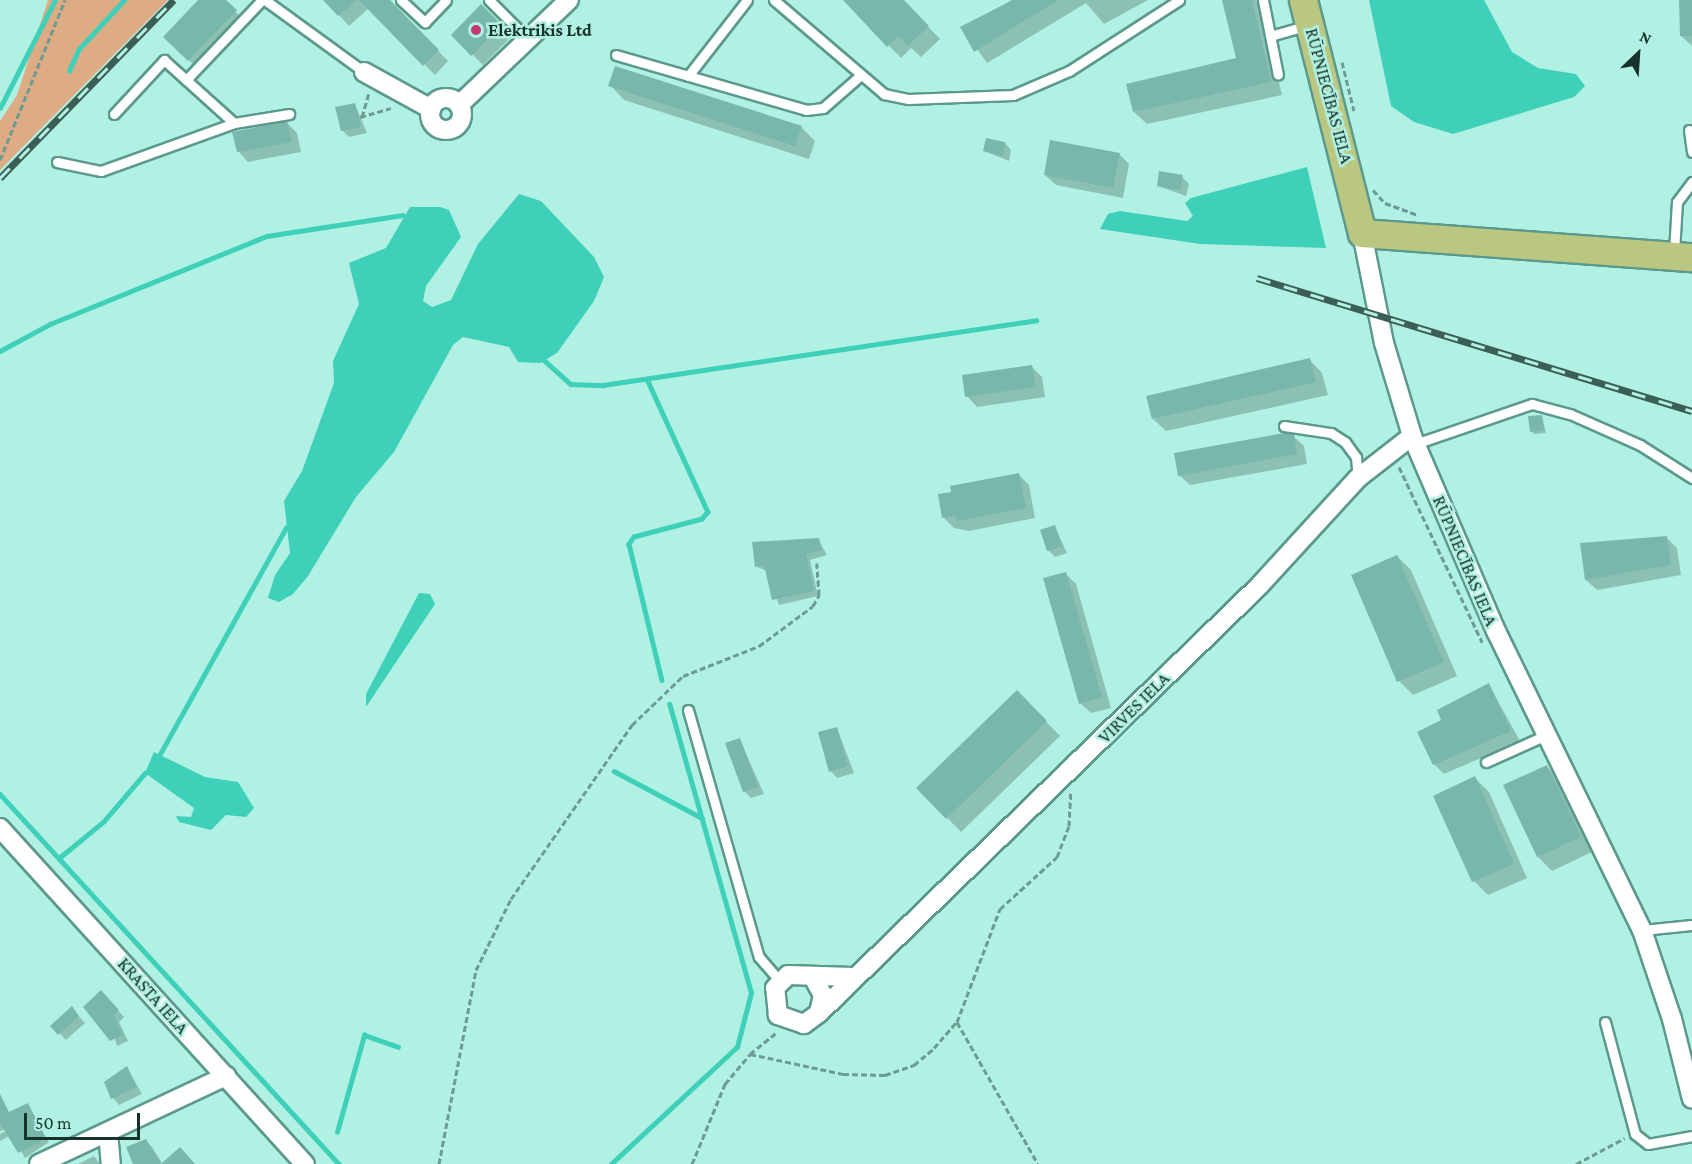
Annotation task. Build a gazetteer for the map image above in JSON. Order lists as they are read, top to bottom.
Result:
{
  "streets": {
    "main road": ["RŪPNIECĪBAS IELA"],
    "street": ["VIRVES IELA", "KRASTA IELA"]
  },
  "crossings": [
    ["RŪPNIECĪBAS IELA", "VIRVES IELA"]
  ],
  "places": ["Elektrikis Ltd"],
  "scale_bar": "50 m",
  "north": "top right"
}
